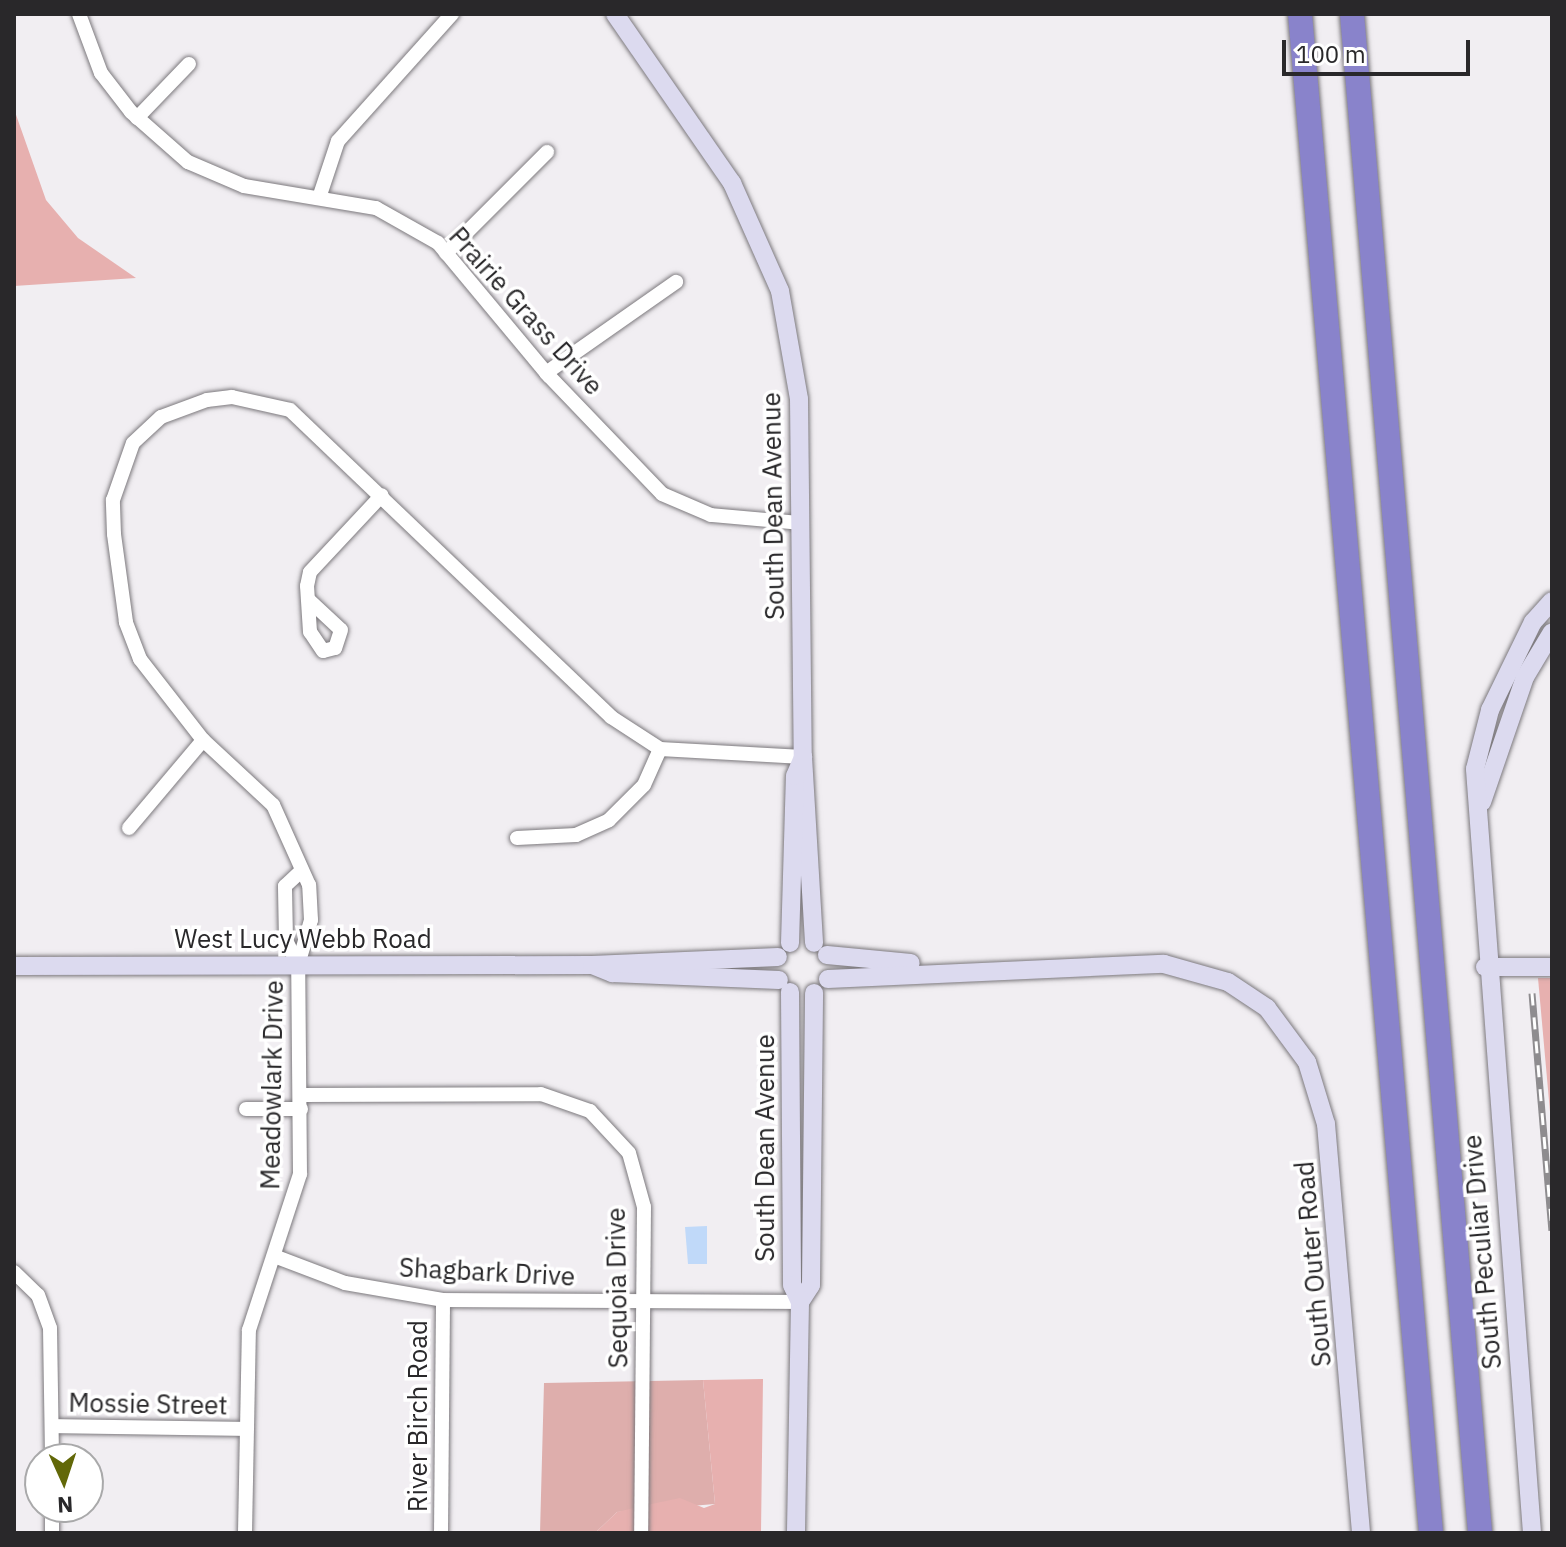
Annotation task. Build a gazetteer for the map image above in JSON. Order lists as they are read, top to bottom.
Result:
{
  "streets": {
    "street": [
      "Prairie Grass Drive",
      "South Dean Avenue",
      "West Lucy Webb Road",
      "Meadowlark Drive",
      "South Peculiar Drive",
      "South Outer Road",
      "Shagbark Drive",
      "Sequoia Drive",
      "Mossie Street",
      "River Birch Road"
    ]
  },
  "crossings": [
    ["Prairie Grass Drive", "South Dean Avenue"],
    ["South Dean Avenue", "West Lucy Webb Road"],
    ["South Dean Avenue", "Shagbark Drive"],
    ["West Lucy Webb Road", "Meadowlark Drive"],
    ["Meadowlark Drive", "Shagbark Drive"],
    ["Meadowlark Drive", "Sequoia Drive"],
    ["Meadowlark Drive", "Mossie Street"],
    ["Shagbark Drive", "Sequoia Drive"],
    ["Shagbark Drive", "River Birch Road"]
  ],
  "scale_bar": "100 m",
  "north": "bottom"
}
